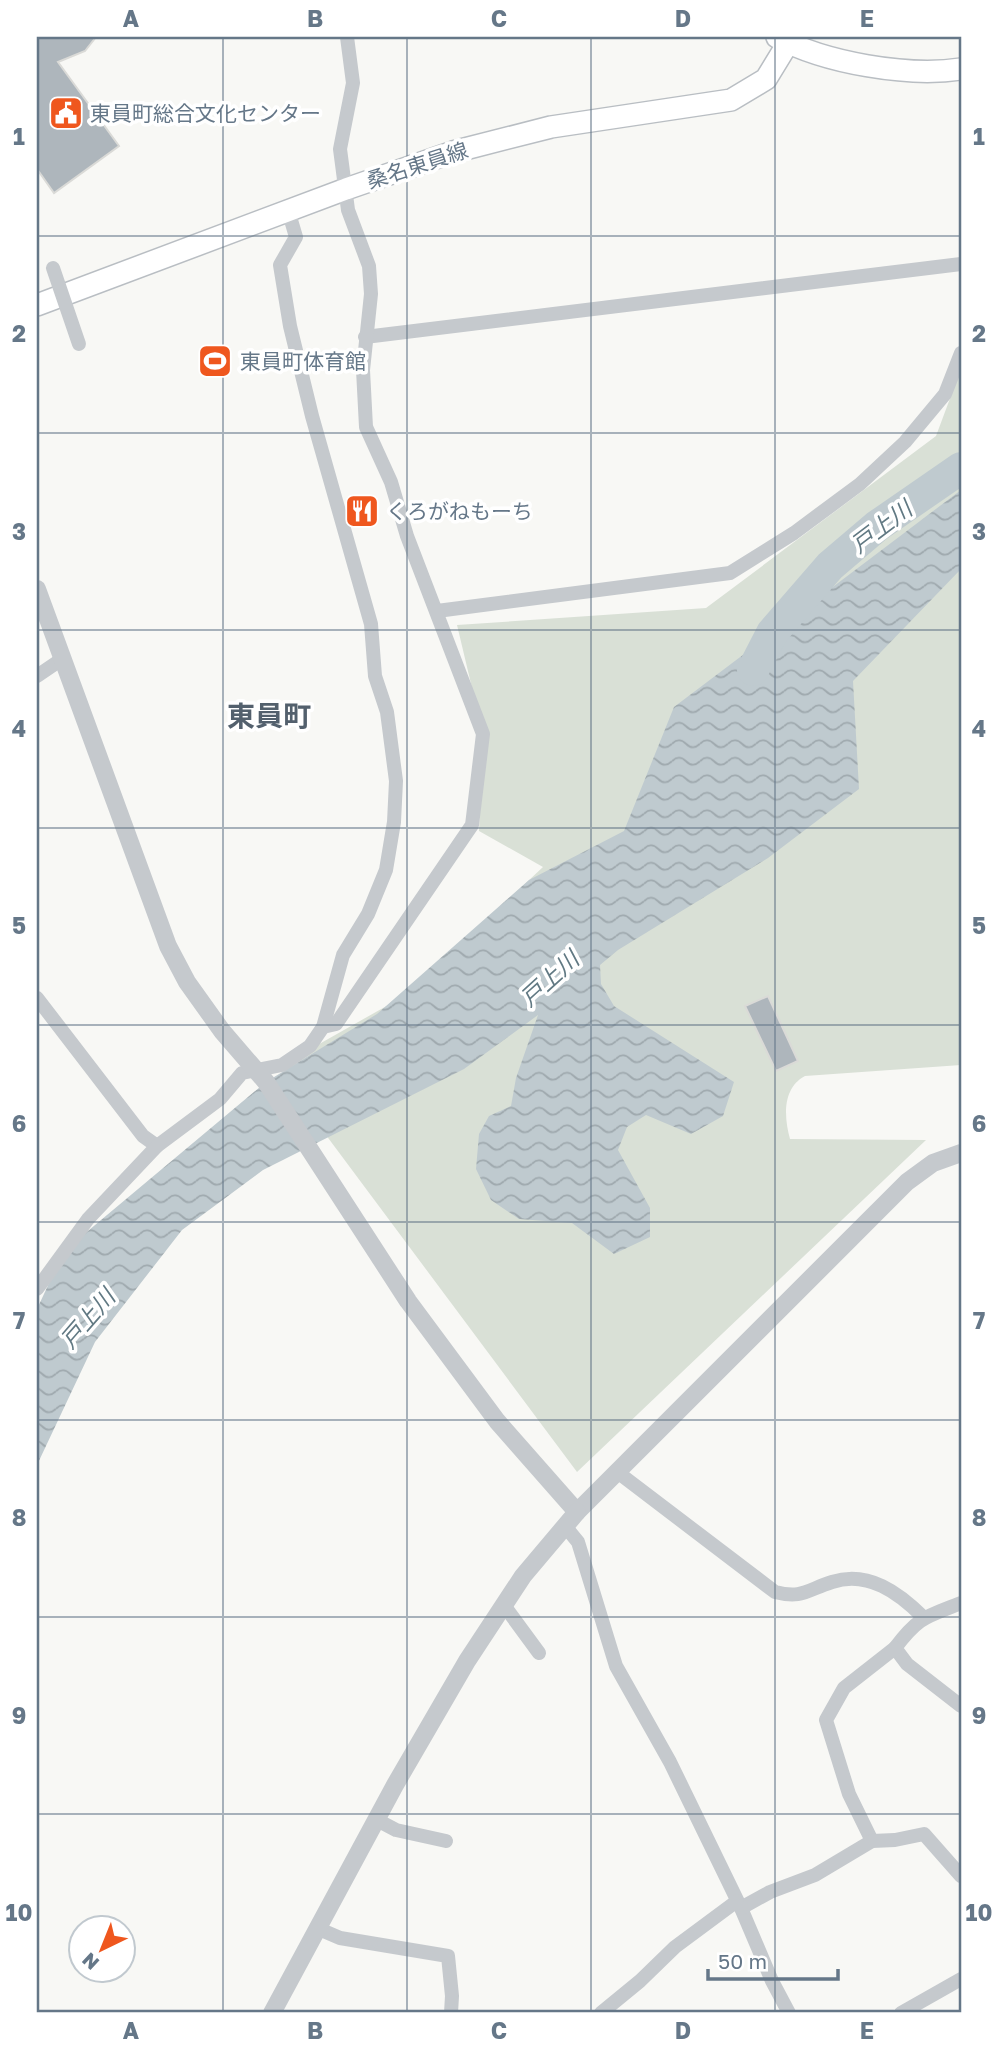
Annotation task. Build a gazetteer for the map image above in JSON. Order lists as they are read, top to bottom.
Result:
{
  "streets": {
    "main road": ["桑名東員線"]
  },
  "districts": ["東員町"],
  "water": ["戸上川"],
  "places": {
    "public building": ["東員町総合文化センター"],
    "sports": ["東員町体育館"],
    "restaurant": ["くろがねもーち"]
  },
  "scale_bar": "50 m",
  "north": "bottom left",
  "grid": {
    "columns": [
      "A",
      "B",
      "C",
      "D",
      "E"
    ],
    "rows": [
      "1",
      "2",
      "3",
      "4",
      "5",
      "6",
      "7",
      "8",
      "9",
      "10"
    ]
  }
}
